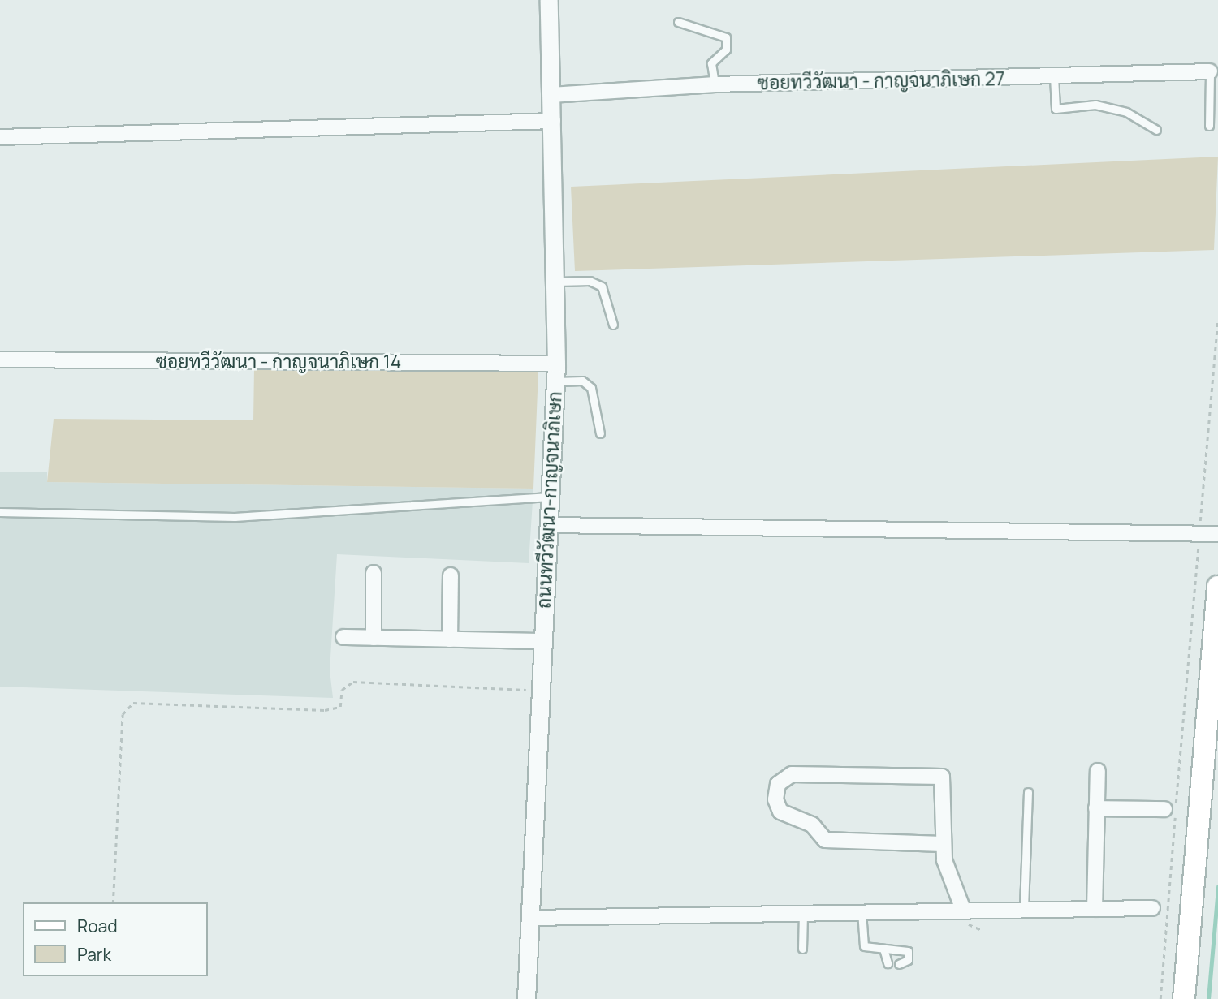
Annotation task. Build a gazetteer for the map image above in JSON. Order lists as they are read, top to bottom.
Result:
{
  "streets": {
    "street": ["ซอยทวีวัฒนา - กาญจนาภิเษก 27", "ซอยทวีวัฒนา - กาญจนาภิเษก 14", "ถนนทวีวัฒนา-กาญจนาภิเษก"]
  },
  "crossings": [
    ["ซอยทวีวัฒนา - กาญจนาภิเษก 27", "ถนนทวีวัฒนา-กาญจนาภิเษก"],
    ["ซอยทวีวัฒนา - กาญจนาภิเษก 14", "ถนนทวีวัฒนา-กาญจนาภิเษก"]
  ],
  "legend": ["Road", "Park"]
}
